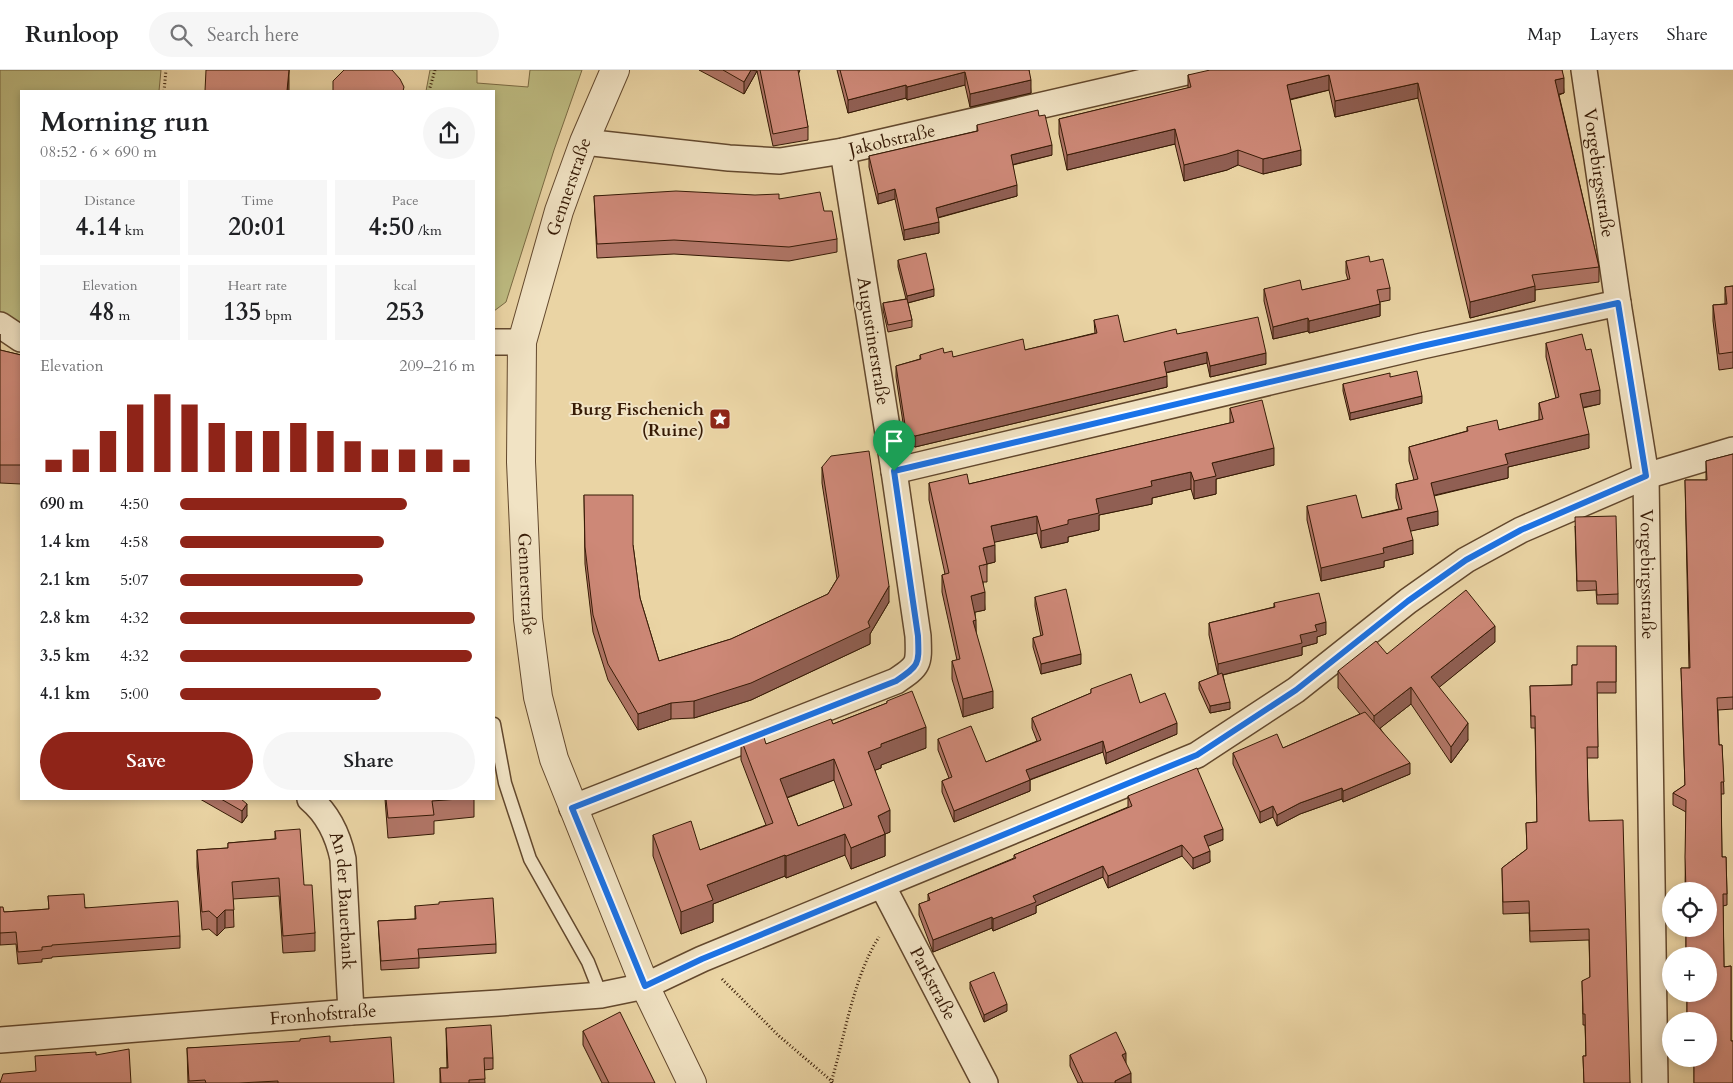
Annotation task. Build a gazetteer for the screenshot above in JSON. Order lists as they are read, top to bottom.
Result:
{
  "streets": {
    "street": [
      "Jakobstraße",
      "Vorgebirgsstraße",
      "Gennerstraße",
      "Augustinerstraße",
      "An der Bauerbank",
      "Parkstraße",
      "Fronhofstraße"
    ]
  },
  "crossings": [
    ["Jakobstraße", "Gennerstraße"],
    ["Jakobstraße", "Augustinerstraße"],
    ["Vorgebirgsstraße", "Fronhofstraße"],
    ["Gennerstraße", "Augustinerstraße"],
    ["Gennerstraße", "Fronhofstraße"],
    ["An der Bauerbank", "Fronhofstraße"],
    ["Parkstraße", "Fronhofstraße"]
  ],
  "places": {
    "place": ["Burg Fischenich (Ruine)"]
  },
  "page": {
    "header": "Runloop",
    "search": "Search here",
    "nav": ["Map", "Layers", "Share"],
    "heading": ["Morning run", "08:52 · 6 × 690 m"],
    "stats": [
      ["Distance", "4.14 km"],
      ["Time", "20:01"],
      ["Pace", "4:50 /km"],
      ["Elevation", "48 m"],
      ["Heart rate", "135 bpm"],
      ["kcal", "253"]
    ],
    "chart": ["Elevation", "209–216 m"],
    "list": [
      {
        "name": "690 m",
        "note": "4:50"
      },
      {
        "name": "1.4 km",
        "note": "4:58"
      },
      {
        "name": "2.1 km",
        "note": "5:07"
      },
      {
        "name": "2.8 km",
        "note": "4:32"
      },
      {
        "name": "3.5 km",
        "note": "4:32"
      },
      {
        "name": "4.1 km",
        "note": "5:00"
      }
    ],
    "buttons": ["Save", "Share"],
    "map_buttons": ["+", "−"]
  }
}
